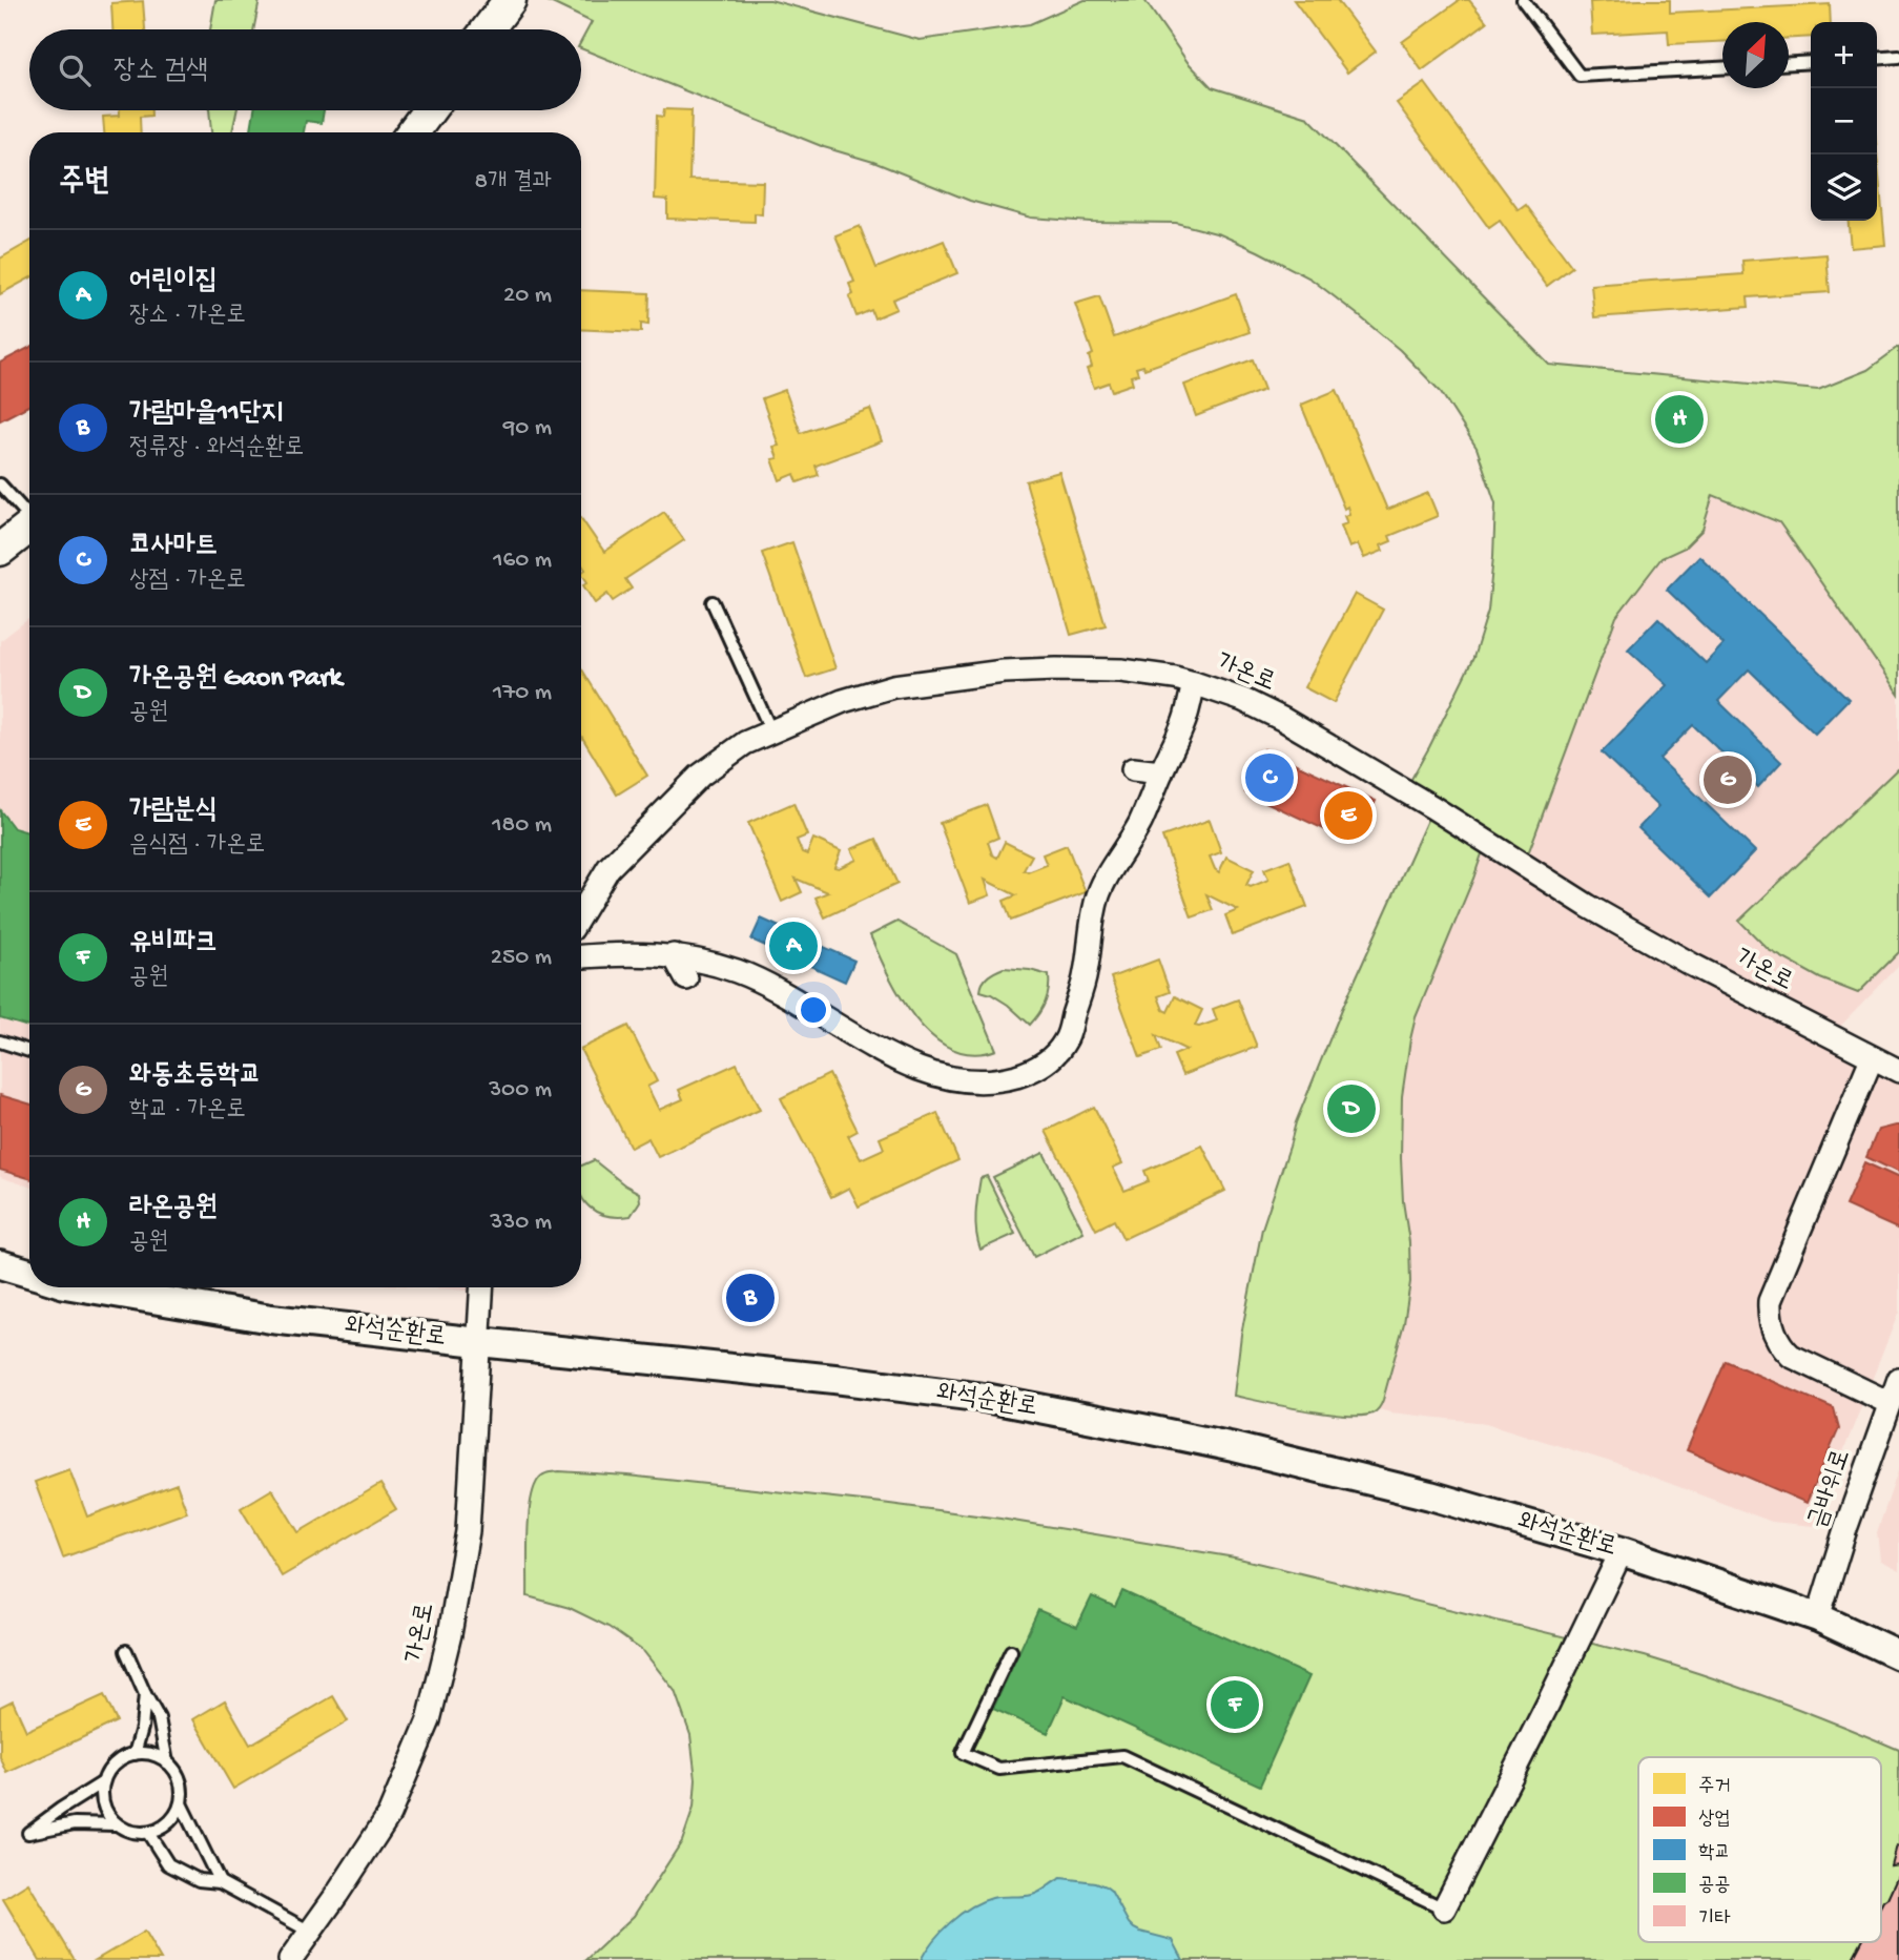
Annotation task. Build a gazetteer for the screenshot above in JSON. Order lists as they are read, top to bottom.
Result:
{
  "streets": {
    "street": ["가온로", "와석순환로", "금바위로"]
  },
  "crossings": [
    ["가온로", "와석순환로"],
    ["와석순환로", "금바위로"]
  ],
  "legend": [
    "주거",
    "상업",
    "학교",
    "공공",
    "기타"
  ],
  "north": "top right",
  "page": {
    "map_buttons": ["+", "−"],
    "search": "장소 검색",
    "heading": ["주변", "8개 결과"],
    "list": [
      {
        "mark": "A",
        "name": "어린이집",
        "note": "장소 · 가온로",
        "value": "20 m"
      },
      {
        "mark": "B",
        "name": "가람마을11단지",
        "note": "정류장 · 와석순환로",
        "value": "90 m"
      },
      {
        "mark": "C",
        "name": "코사마트",
        "note": "상점 · 가온로",
        "value": "160 m"
      },
      {
        "mark": "D",
        "name": "가온공원 Gaon Park",
        "note": "공원",
        "value": "170 m"
      },
      {
        "mark": "E",
        "name": "가람분식",
        "note": "음식점 · 가온로",
        "value": "180 m"
      },
      {
        "mark": "F",
        "name": "유비파크",
        "note": "공원",
        "value": "250 m"
      },
      {
        "mark": "G",
        "name": "와동초등학교",
        "note": "학교 · 가온로",
        "value": "300 m"
      },
      {
        "mark": "H",
        "name": "라온공원",
        "note": "공원",
        "value": "330 m"
      }
    ],
    "pins": [
      "H",
      "C",
      "G",
      "E",
      "A",
      "D",
      "B",
      "F"
    ]
  }
}
